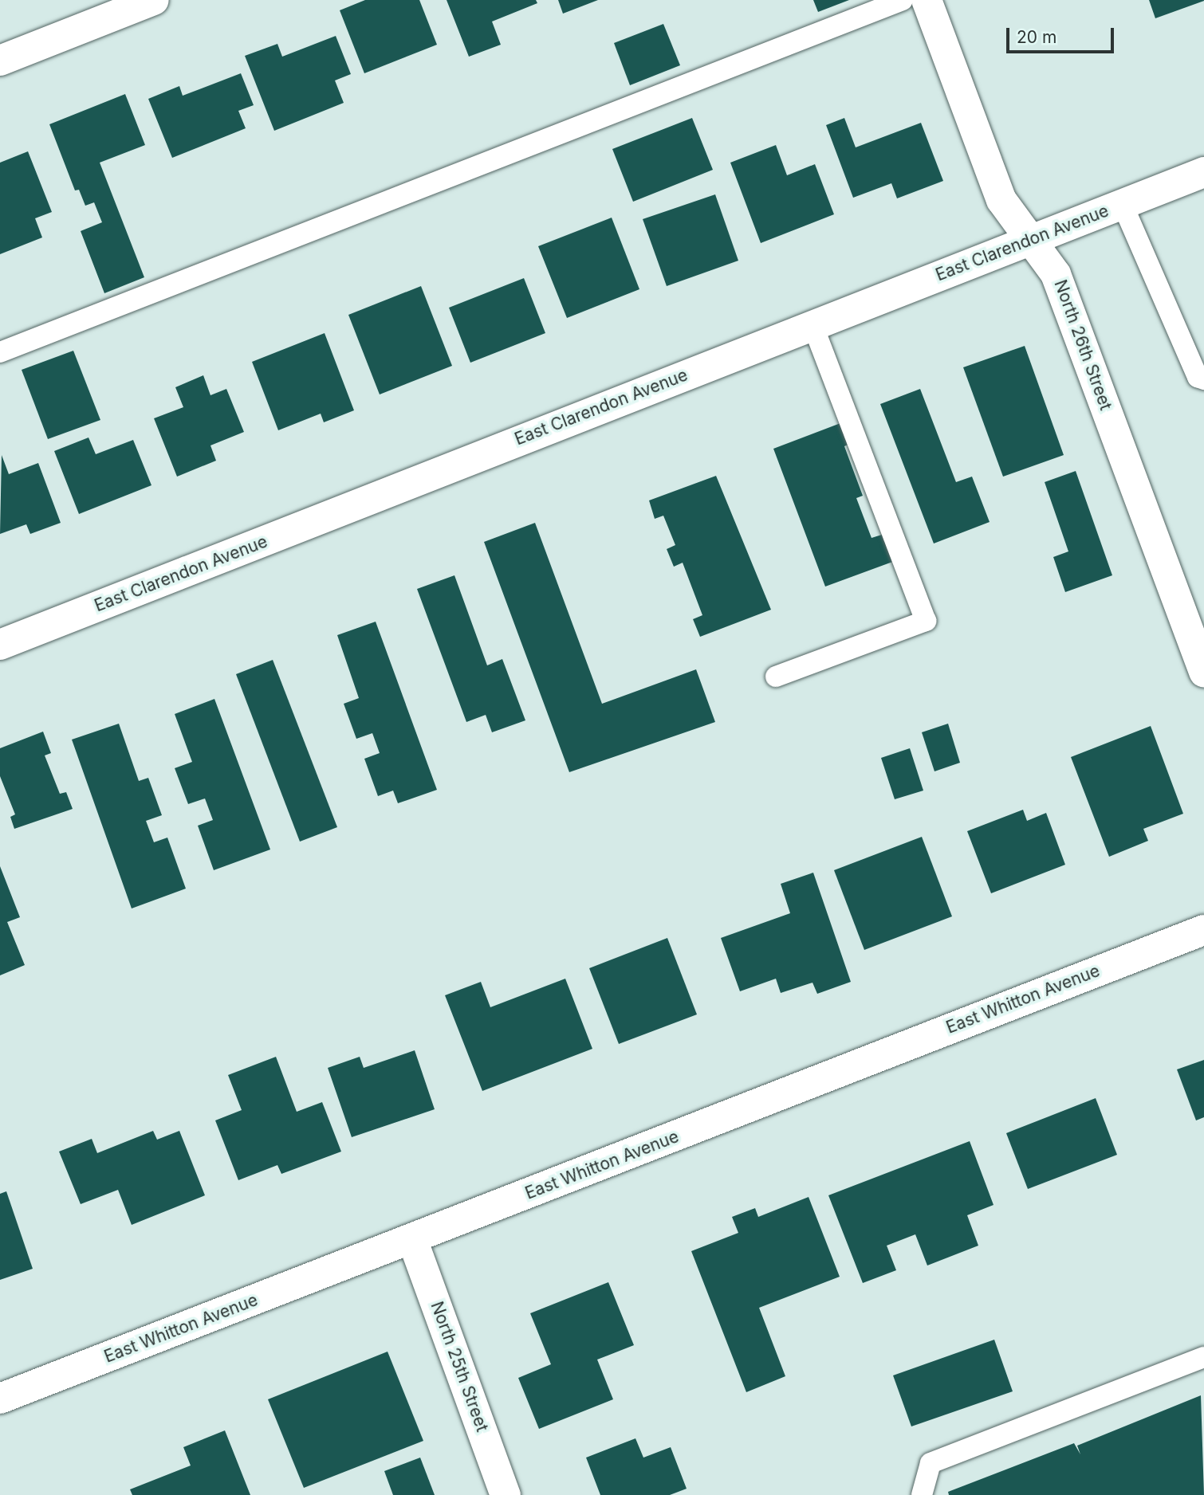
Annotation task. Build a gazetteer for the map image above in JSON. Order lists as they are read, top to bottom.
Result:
{
  "streets": {
    "street": [
      "East Clarendon Avenue",
      "North 26th Street",
      "East Whitton Avenue",
      "North 25th Street"
    ]
  },
  "crossings": [
    ["East Clarendon Avenue", "North 26th Street"],
    ["East Whitton Avenue", "North 25th Street"]
  ],
  "scale_bar": "20 m"
}
